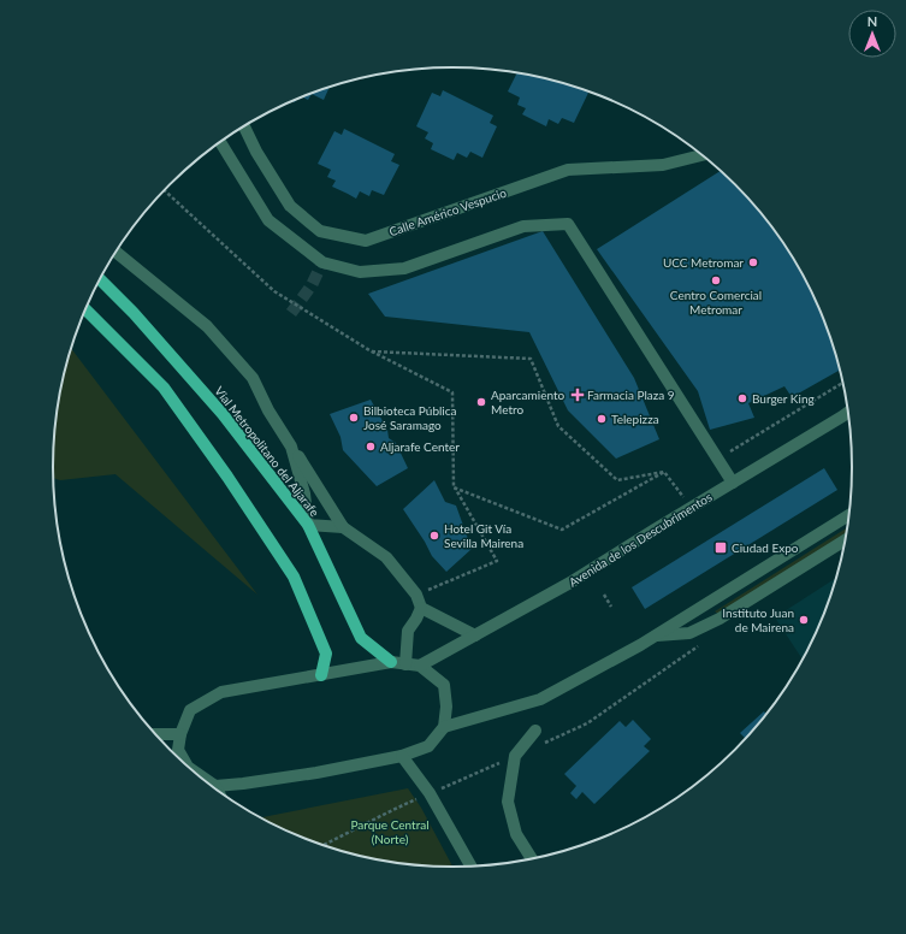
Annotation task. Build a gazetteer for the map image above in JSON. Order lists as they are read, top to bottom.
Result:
{
  "streets": {
    "main road": ["Vial Metropolitano del Aljarafe"],
    "street": ["Calle Américo Vespucio", "Avenida de los Descubrimentos"]
  },
  "parks": ["Parque Central (Norte)"],
  "places": {
    "other": [
      "UCC Metromar",
      "Centro Comercial Metromar",
      "Burger King",
      "Aparcamiento Metro",
      "Bilbioteca Pública José Saramago",
      "Telepizza",
      "Aljarafe Center",
      "Hotel Git Vía Sevilla Mairena",
      "Instituto Juan de Mairena"
    ],
    "health": ["Farmacia Plaza 9"],
    "transit": ["Ciudad Expo"]
  },
  "north": "top"
}
